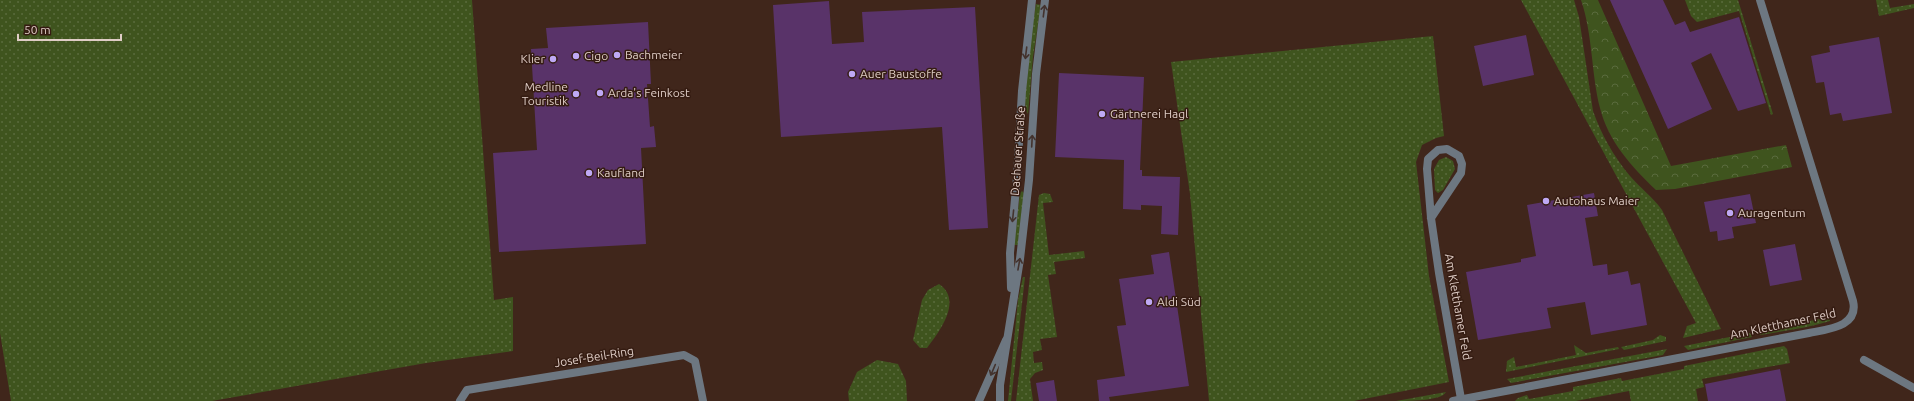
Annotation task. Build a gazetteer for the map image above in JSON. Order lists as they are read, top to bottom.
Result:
{
  "streets": {
    "street": ["Dachauer Straße", "Am Kletthamer Feld", "Josef-Beil-Ring"]
  },
  "places": [
    "Bachmeier",
    "Cigo",
    "Klier",
    "Auer Baustoffe",
    "Arda's Feinkost",
    "Medline Touristik",
    "Gärtnerei Hagl",
    "Kaufland",
    "Autohaus Maier",
    "Auragentum",
    "Aldi Süd"
  ],
  "scale_bar": "50 m"
}
